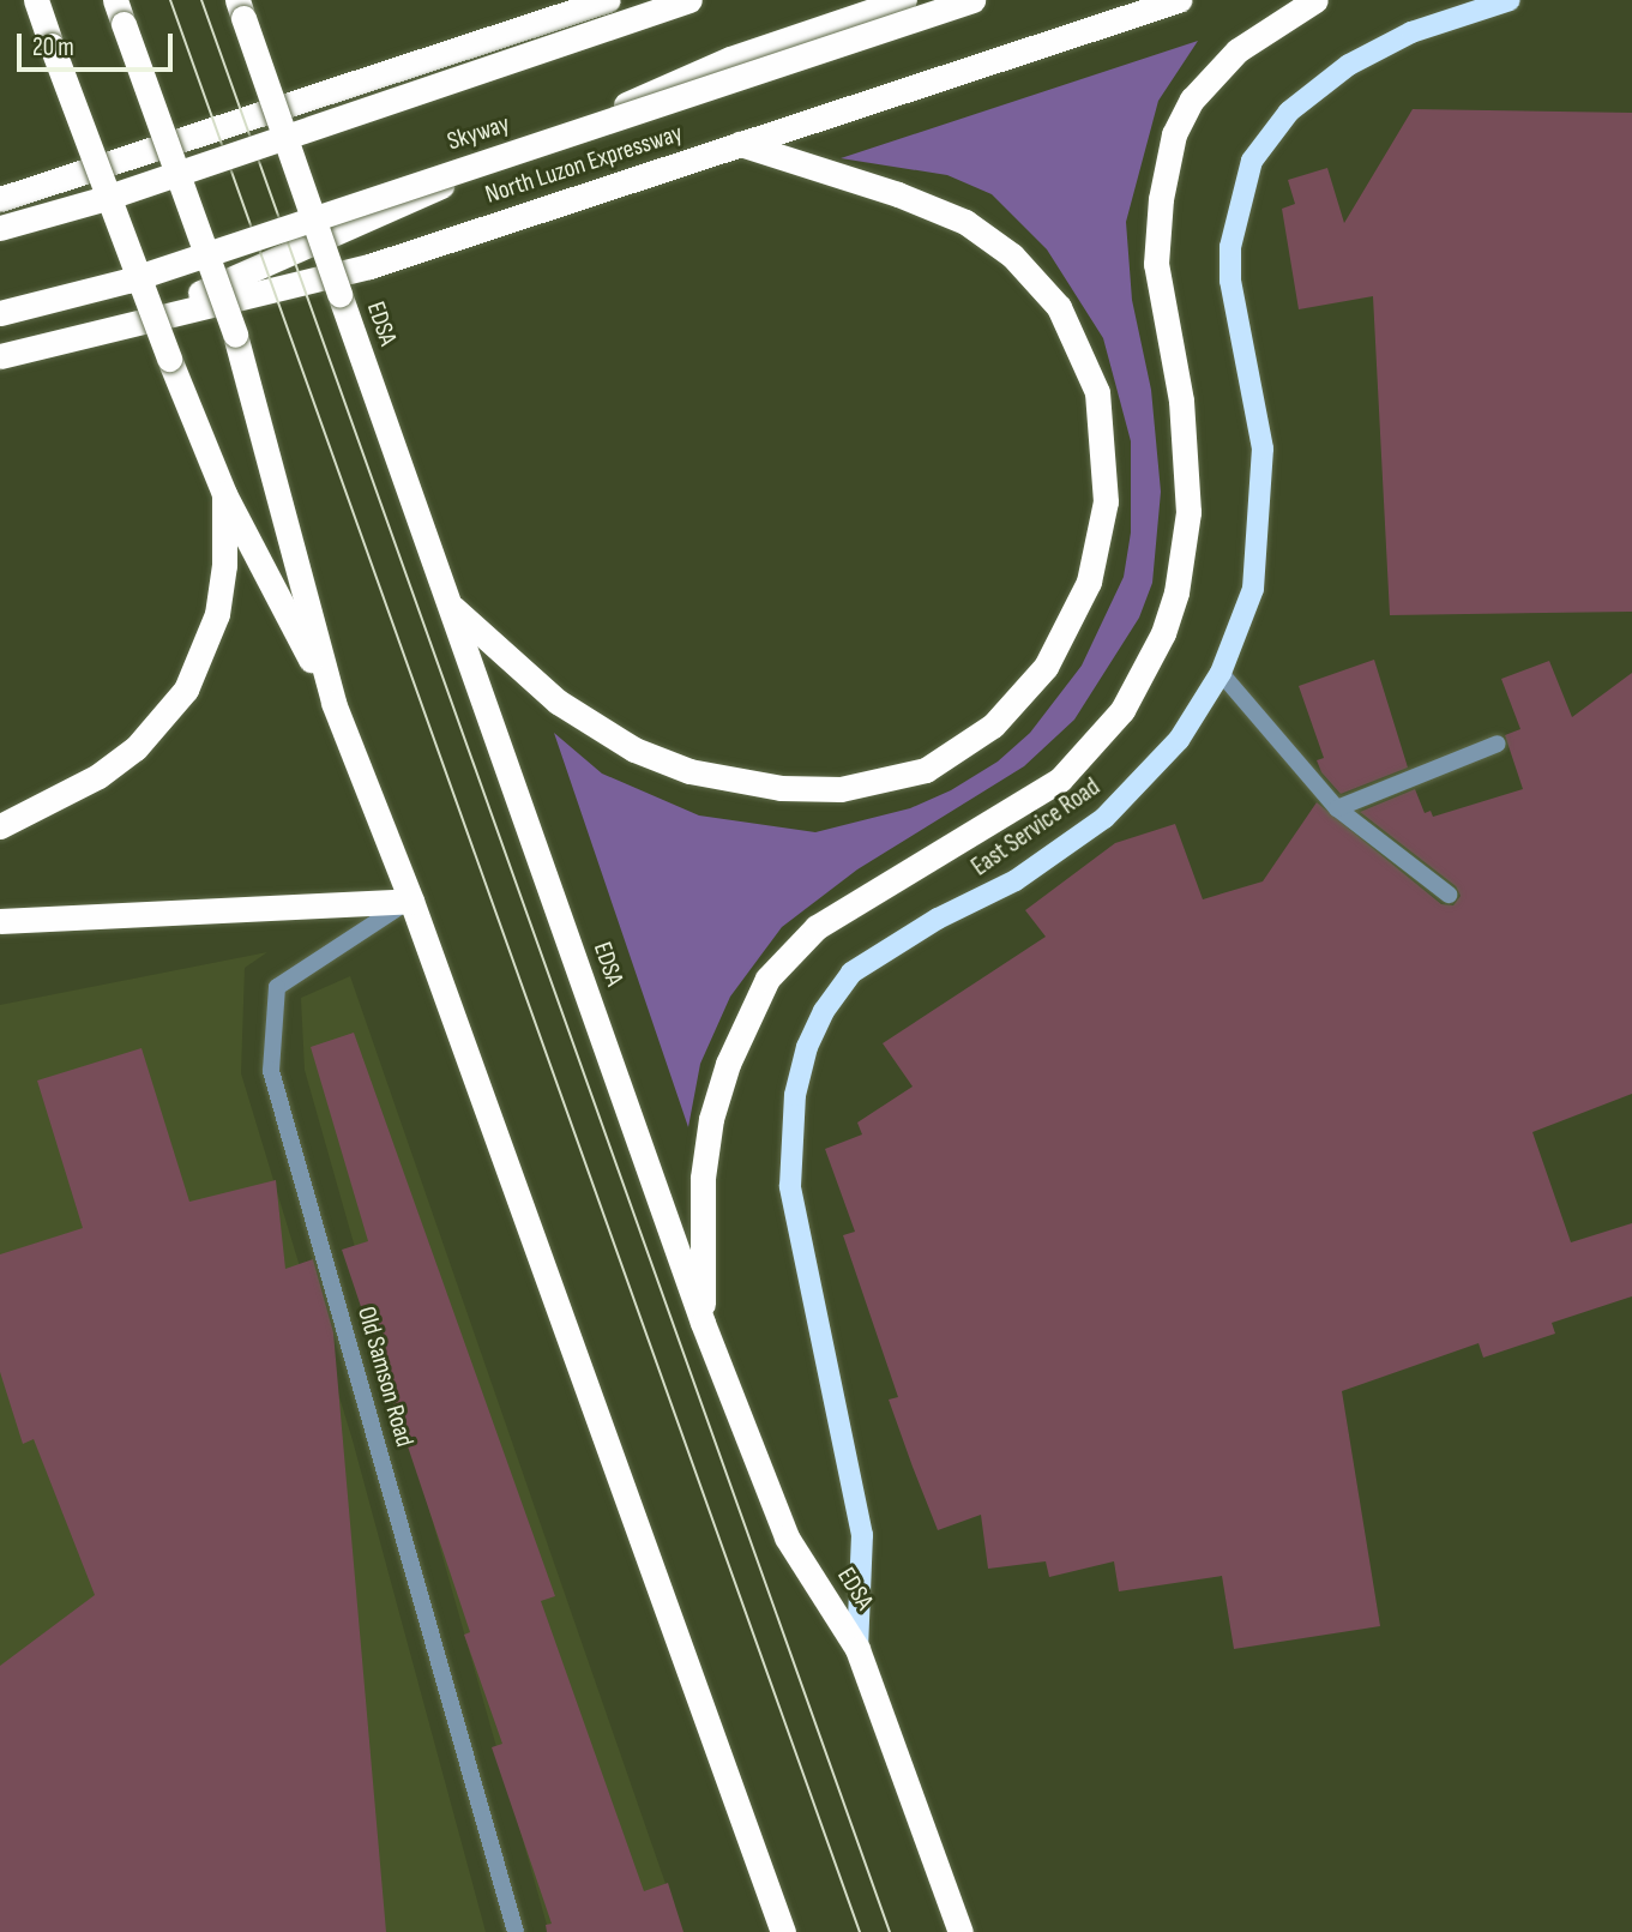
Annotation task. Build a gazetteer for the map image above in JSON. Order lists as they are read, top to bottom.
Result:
{
  "streets": {
    "highway": ["Skyway", "North Luzon Expressway", "EDSA"],
    "main road": ["East Service Road"],
    "street": ["Old Samson Road"]
  },
  "crossings": [
    ["EDSA", "East Service Road"]
  ],
  "scale_bar": "20 m"
}
